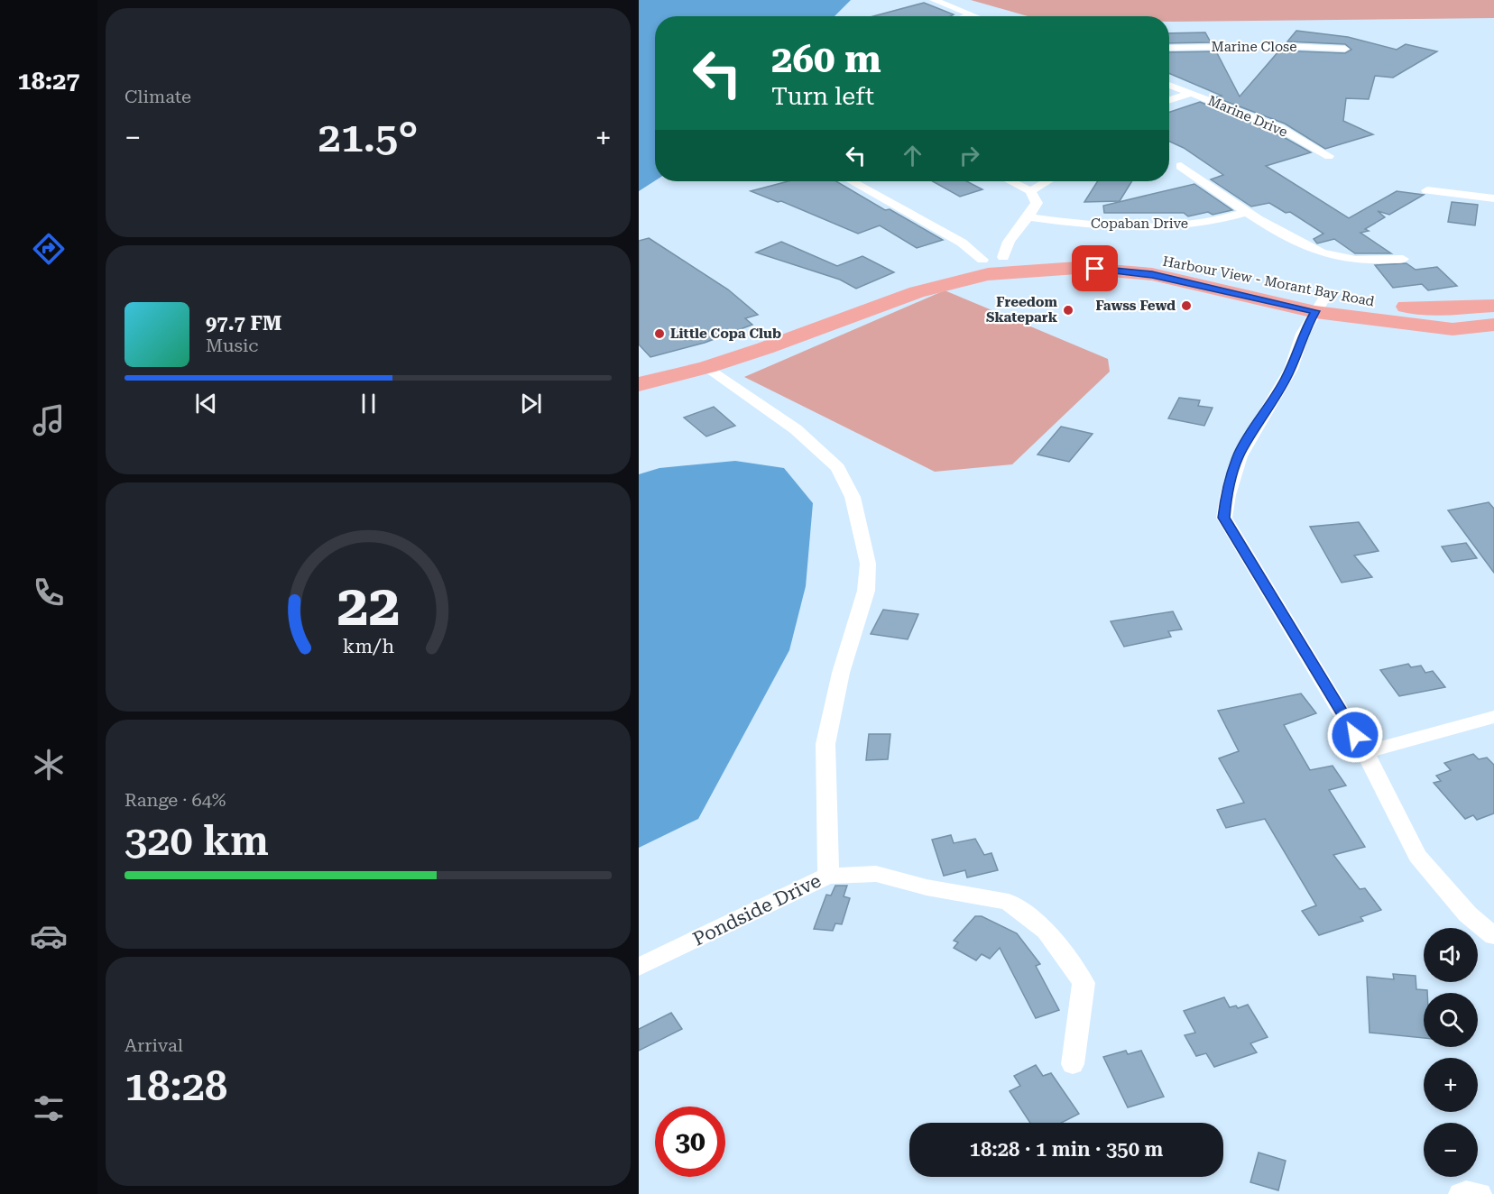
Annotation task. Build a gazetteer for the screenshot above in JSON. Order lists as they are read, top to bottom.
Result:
{
  "streets": {
    "highway": ["Harbour View - Morant Bay Road"],
    "street": [
      "Marine Close",
      "Marine Drive",
      "Copaban Drive",
      "Pondside Drive"
    ]
  },
  "places": ["Fawss Fewd", "Freedom Skatepark", "Little Copa Club"],
  "page": {
    "tabs": "18:27",
    "tile": [
      "Climate",
      ["Range · 64%", "320 km"],
      ["Arrival", "18:28"]
    ],
    "turn": ["260 m", "Turn left"],
    "heat": ["−", "21.5°", "+"],
    "song": ["97.7 FM", "Music"],
    "map_buttons": ["+", "−"],
    "limit": "30",
    "trip": "18:28 · 1 min · 350 m",
    "gauge": ["22", "km/h"]
  }
}
